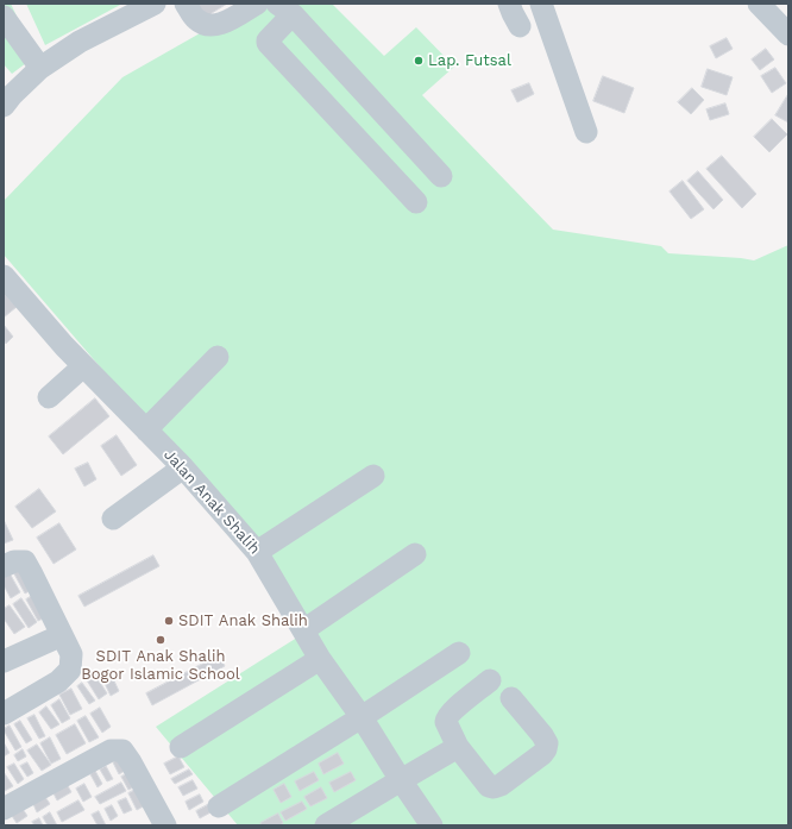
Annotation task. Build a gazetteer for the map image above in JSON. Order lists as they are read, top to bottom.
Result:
{
  "streets": {
    "street": ["Jalan Anak Shalih"]
  },
  "places": ["Lap. Futsal", "SDIT Anak Shalih", "SDIT Anak Shalih Bogor Islamic School"]
}
